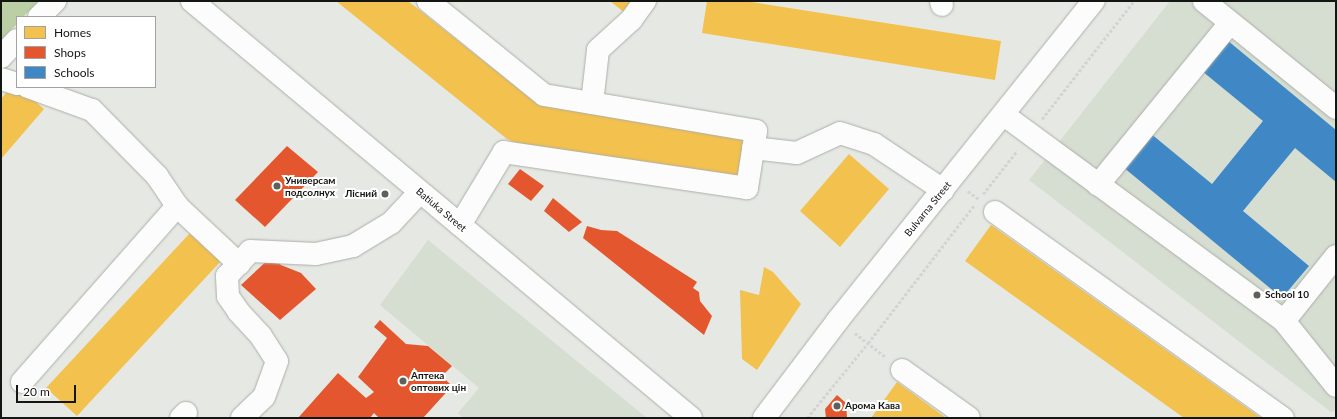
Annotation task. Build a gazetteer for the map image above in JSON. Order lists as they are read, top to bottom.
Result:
{
  "streets": {
    "street": ["Bulvarna Street", "Batiuka Street"]
  },
  "places": [
    "Универсам подсолнух",
    "Лісний",
    "School 10",
    "Аптека оптових цін",
    "Арома Кава"
  ],
  "legend": ["Homes", "Shops", "Schools"],
  "scale_bar": "20 m"
}
